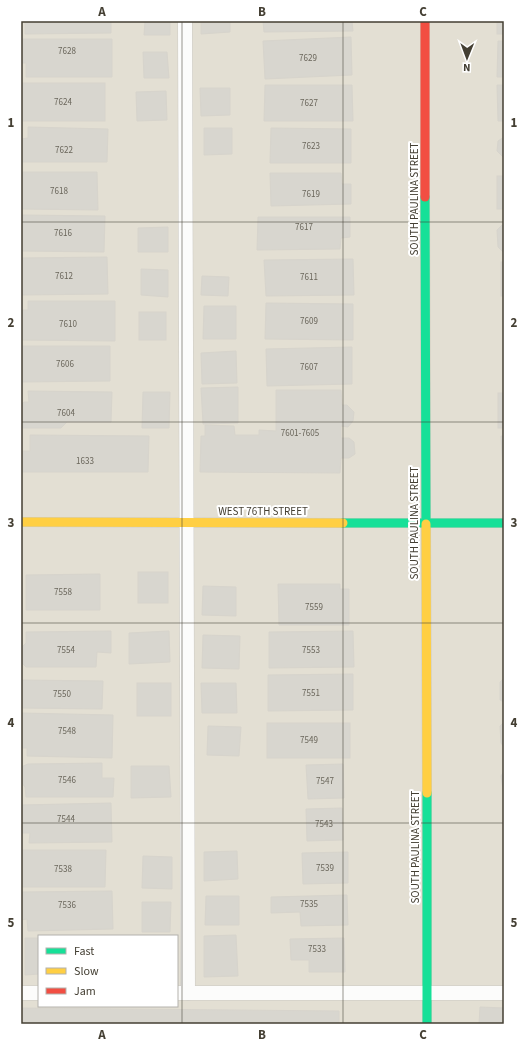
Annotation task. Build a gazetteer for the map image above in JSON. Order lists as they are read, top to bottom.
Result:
{
  "streets": {
    "street": ["SOUTH PAULINA STREET", "WEST 76TH STREET"]
  },
  "crossings": [
    ["SOUTH PAULINA STREET", "WEST 76TH STREET"]
  ],
  "house_numbers": [
    "7628",
    "7629",
    "7624",
    "7627",
    "7623",
    "7622",
    "7618",
    "7619",
    "7617",
    "7616",
    "7612",
    "7611",
    "7609",
    "7610",
    "7606",
    "7607",
    "7604",
    "7601-7605",
    "1633",
    "7558",
    "7559",
    "7554",
    "7553",
    "7551",
    "7550",
    "7548",
    "7549",
    "7546",
    "7547",
    "7544",
    "7543",
    "7539",
    "7538",
    "7535",
    "7536",
    "7533"
  ],
  "legend": ["Fast", "Slow", "Jam"],
  "north": "bottom",
  "grid": {
    "columns": ["A", "B", "C"],
    "rows": [
      "1",
      "2",
      "3",
      "4",
      "5"
    ]
  }
}
